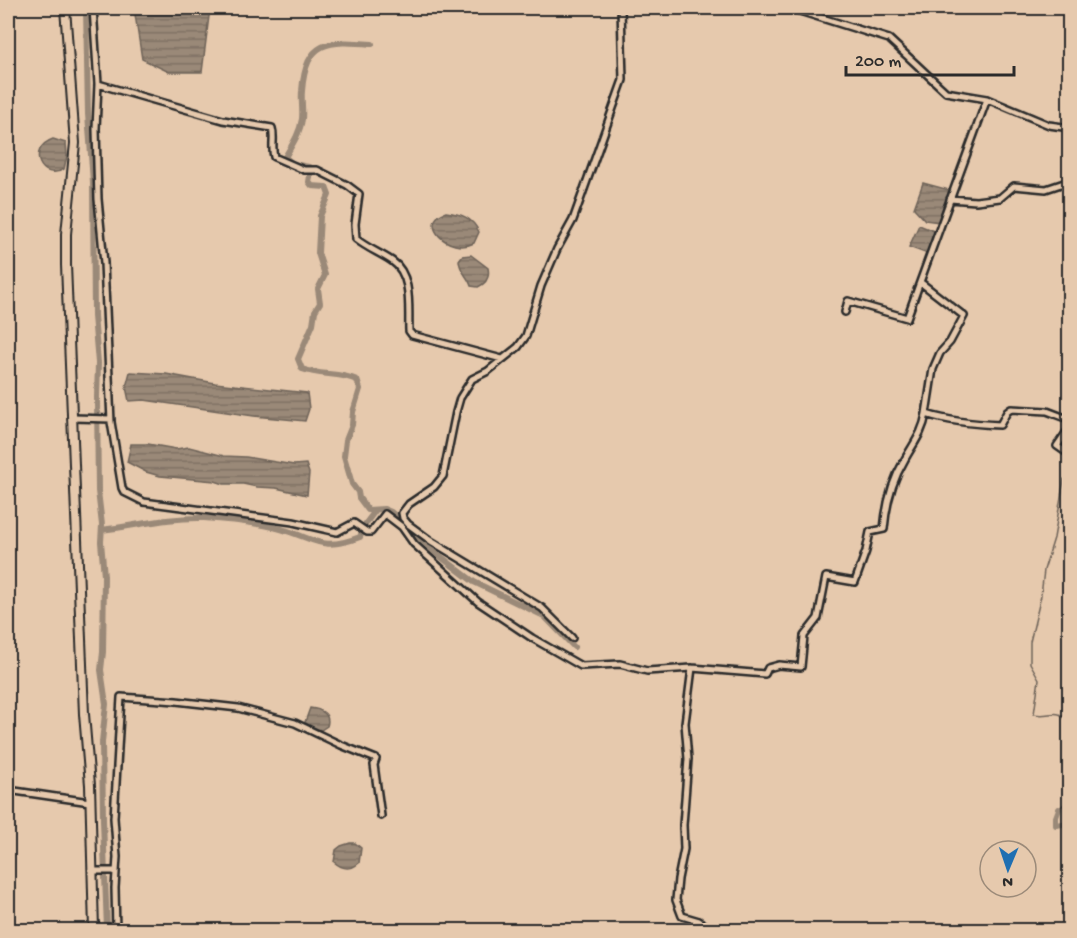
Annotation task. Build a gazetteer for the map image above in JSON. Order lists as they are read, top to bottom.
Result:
{
  "scale_bar": "200 m",
  "north": "bottom"
}
